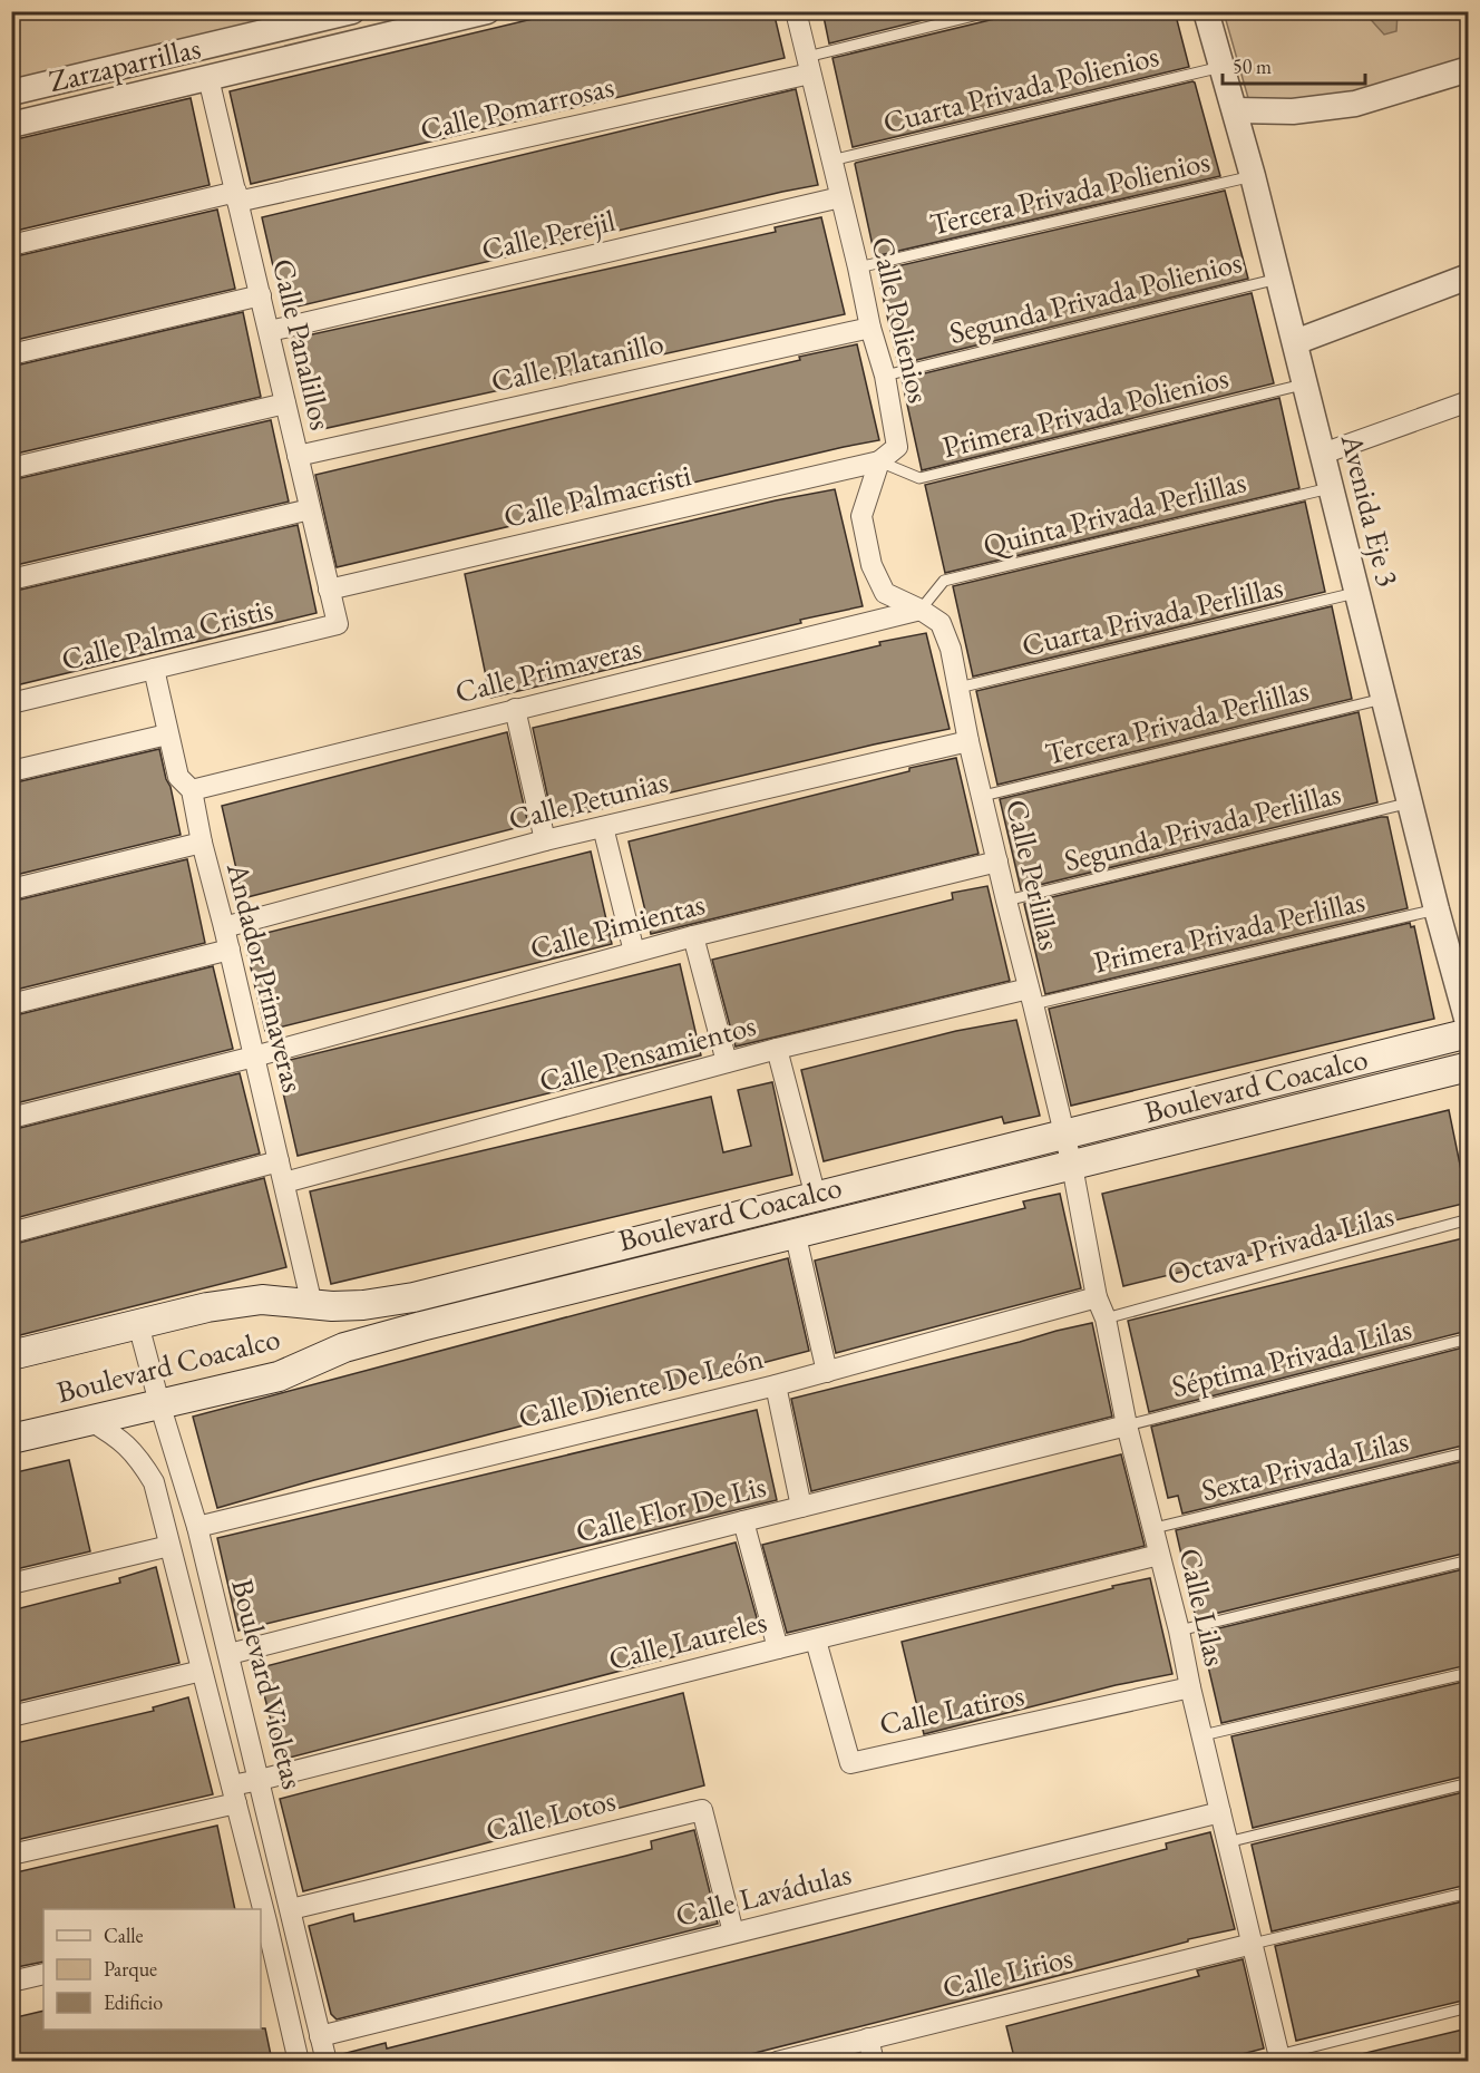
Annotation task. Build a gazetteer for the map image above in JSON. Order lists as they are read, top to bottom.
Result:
{
  "streets": {
    "main road": ["Boulevard Coacalco"],
    "street": [
      "Zarzaparrillas",
      "Calle Pomarrosas",
      "Calle Perejil",
      "Calle Polienios",
      "Calle Panalillos",
      "Calle Platanillo",
      "Calle Palmacristi",
      "Avenida Eje 3",
      "Calle Palma Cristis",
      "Calle Primaveras",
      "Calle Petunias",
      "Calle Perlillas",
      "Calle Pimientas",
      "Andador Primaveras",
      "Calle Pensamientos",
      "Calle Diente De León",
      "Calle Flor De Lis",
      "Calle Lilas",
      "Calle Laureles",
      "Boulevard Violetas",
      "Calle Latiros",
      "Calle Lotos",
      "Calle Lavádulas",
      "Calle Lirios"
    ],
    "lane": [
      "Cuarta Privada Polienios",
      "Tercera Privada Polienios",
      "Segunda Privada Polienios",
      "Primera Privada Polienios",
      "Quinta Privada Perlillas",
      "Cuarta Privada Perlillas",
      "Tercera Privada Perlillas",
      "Segunda Privada Perlillas",
      "Primera Privada Perlillas",
      "Octava Privada Lilas",
      "Séptima Privada Lilas",
      "Sexta Privada Lilas"
    ]
  },
  "crossings": [
    ["Zarzaparrillas", "Calle Panalillos"],
    ["Cuarta Privada Polienios", "Calle Polienios"],
    ["Cuarta Privada Polienios", "Avenida Eje 3"],
    ["Calle Pomarrosas", "Calle Polienios"],
    ["Calle Pomarrosas", "Calle Panalillos"],
    ["Tercera Privada Polienios", "Calle Polienios"],
    ["Tercera Privada Polienios", "Avenida Eje 3"],
    ["Calle Perejil", "Calle Polienios"],
    ["Calle Perejil", "Calle Panalillos"],
    ["Segunda Privada Polienios", "Calle Polienios"],
    ["Segunda Privada Polienios", "Avenida Eje 3"],
    ["Calle Polienios", "Calle Platanillo"],
    ["Calle Polienios", "Primera Privada Polienios"],
    ["Calle Polienios", "Calle Palmacristi"],
    ["Calle Polienios", "Quinta Privada Perlillas"],
    ["Calle Polienios", "Calle Primaveras"],
    ["Calle Polienios", "Calle Perlillas"],
    ["Calle Panalillos", "Calle Platanillo"],
    ["Calle Panalillos", "Calle Palmacristi"],
    ["Calle Panalillos", "Calle Palma Cristis"],
    ["Primera Privada Polienios", "Calle Palmacristi"],
    ["Primera Privada Polienios", "Avenida Eje 3"],
    ["Avenida Eje 3", "Quinta Privada Perlillas"],
    ["Avenida Eje 3", "Cuarta Privada Perlillas"],
    ["Avenida Eje 3", "Tercera Privada Perlillas"],
    ["Avenida Eje 3", "Segunda Privada Perlillas"],
    ["Avenida Eje 3", "Primera Privada Perlillas"],
    ["Quinta Privada Perlillas", "Calle Primaveras"],
    ["Quinta Privada Perlillas", "Calle Perlillas"],
    ["Cuarta Privada Perlillas", "Calle Perlillas"],
    ["Calle Palma Cristis", "Andador Primaveras"],
    ["Calle Primaveras", "Calle Perlillas"],
    ["Calle Primaveras", "Andador Primaveras"],
    ["Tercera Privada Perlillas", "Calle Perlillas"],
    ["Calle Petunias", "Calle Perlillas"],
    ["Calle Petunias", "Andador Primaveras"],
    ["Segunda Privada Perlillas", "Calle Perlillas"],
    ["Calle Perlillas", "Calle Pimientas"],
    ["Calle Perlillas", "Primera Privada Perlillas"],
    ["Calle Perlillas", "Calle Pensamientos"],
    ["Calle Perlillas", "Boulevard Coacalco"],
    ["Calle Perlillas", "Calle Lilas"],
    ["Calle Pimientas", "Andador Primaveras"],
    ["Primera Privada Perlillas", "Calle Pensamientos"],
    ["Andador Primaveras", "Calle Pensamientos"],
    ["Andador Primaveras", "Boulevard Coacalco"],
    ["Boulevard Coacalco", "Calle Lilas"],
    ["Boulevard Coacalco", "Boulevard Violetas"],
    ["Octava Privada Lilas", "Calle Lilas"],
    ["Séptima Privada Lilas", "Calle Flor De Lis"],
    ["Séptima Privada Lilas", "Calle Lilas"],
    ["Calle Diente De León", "Calle Lilas"],
    ["Calle Diente De León", "Boulevard Violetas"],
    ["Sexta Privada Lilas", "Calle Lilas"],
    ["Calle Flor De Lis", "Calle Lilas"],
    ["Calle Flor De Lis", "Boulevard Violetas"],
    ["Calle Lilas", "Calle Laureles"],
    ["Calle Lilas", "Calle Latiros"],
    ["Calle Lilas", "Calle Lavádulas"],
    ["Calle Lilas", "Calle Lirios"],
    ["Calle Laureles", "Boulevard Violetas"],
    ["Calle Laureles", "Calle Latiros"],
    ["Boulevard Violetas", "Calle Lotos"],
    ["Boulevard Violetas", "Calle Lavádulas"],
    ["Calle Lotos", "Calle Lavádulas"]
  ],
  "legend": ["Calle", "Parque", "Edificio"],
  "scale_bar": "50 m"
}
